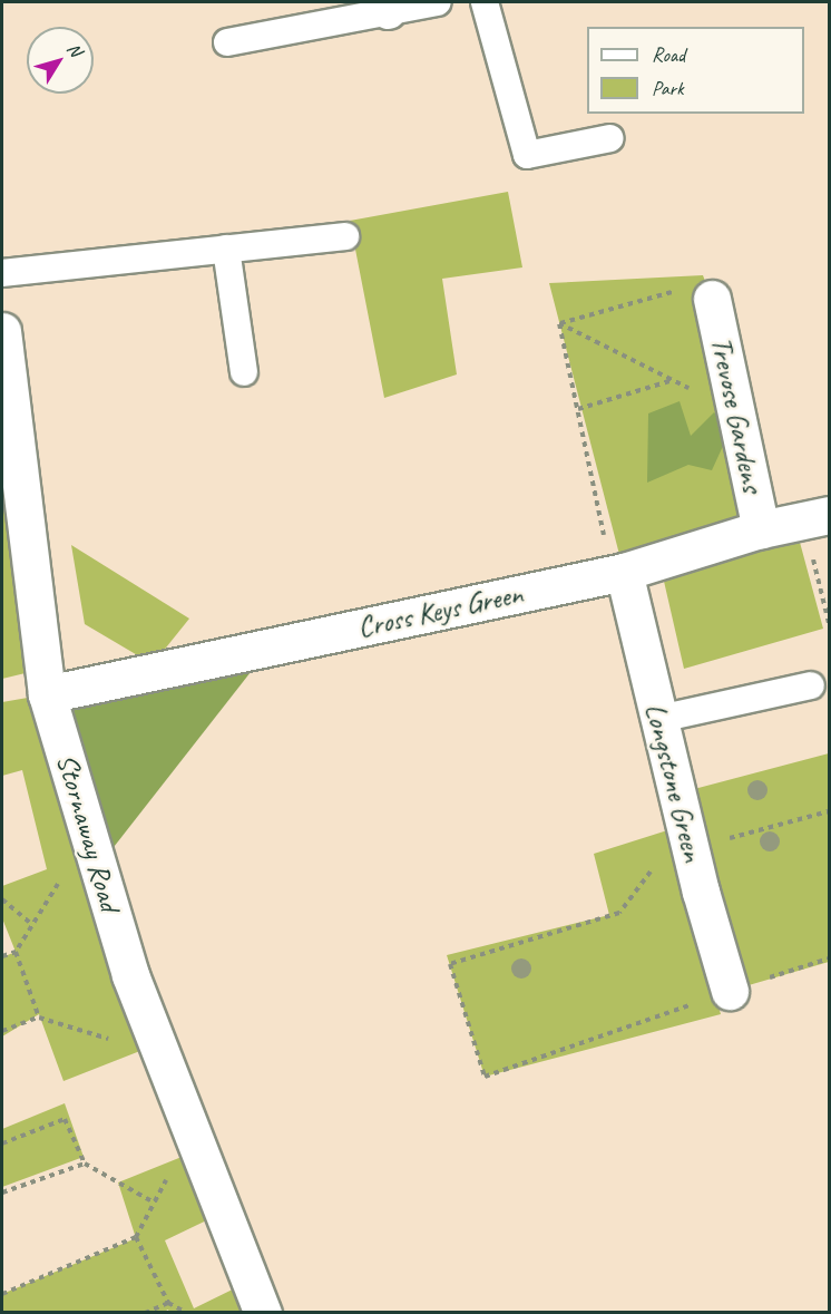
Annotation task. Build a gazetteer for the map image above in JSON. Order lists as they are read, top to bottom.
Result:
{
  "streets": {
    "street": [
      "Trevose Gardens",
      "Cross Keys Green",
      "Longstone Green",
      "Stornaway Road"
    ]
  },
  "crossings": [
    ["Trevose Gardens", "Cross Keys Green"],
    ["Cross Keys Green", "Longstone Green"],
    ["Cross Keys Green", "Stornaway Road"]
  ],
  "legend": ["Road", "Park"],
  "north": "top right"
}
